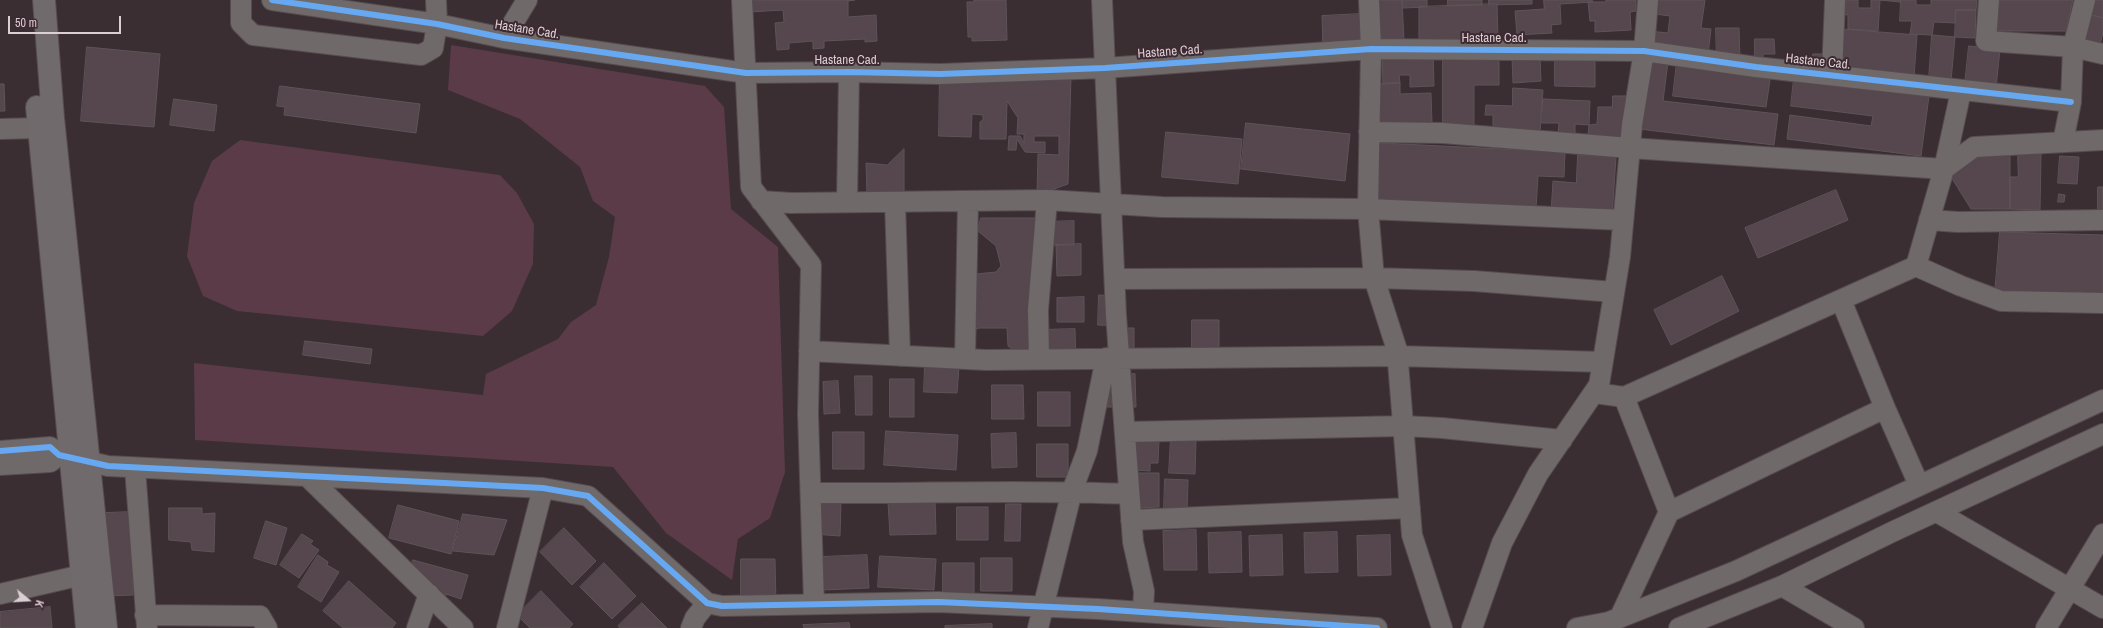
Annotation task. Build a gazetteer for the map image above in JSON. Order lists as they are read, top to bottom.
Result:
{
  "streets": {
    "street": ["Hastane Cad."]
  },
  "scale_bar": "50 m",
  "north": "right"
}
